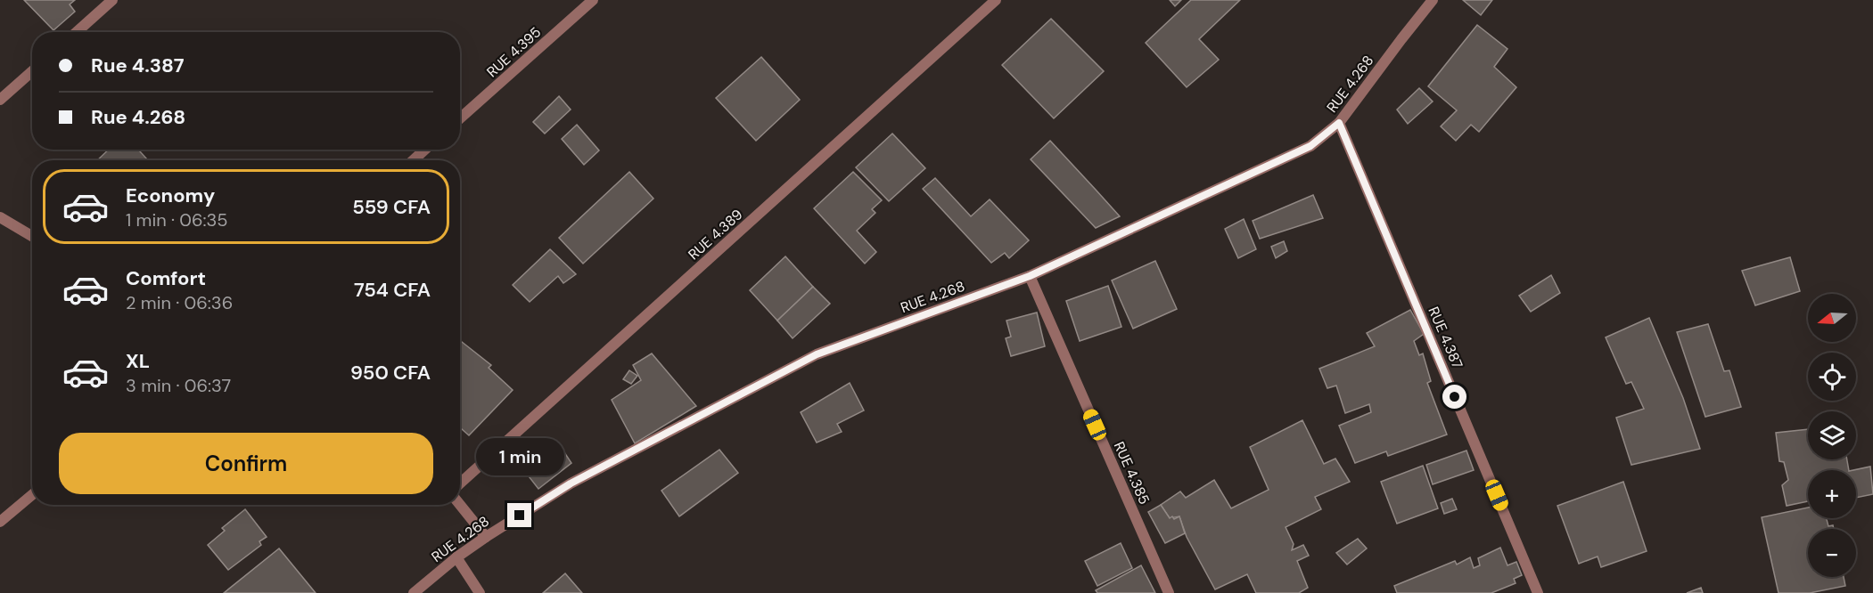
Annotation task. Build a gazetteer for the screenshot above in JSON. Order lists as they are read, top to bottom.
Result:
{
  "streets": {
    "street": [
      "RUE 4.395",
      "RUE 4.268",
      "RUE 4.389",
      "RUE 4.387",
      "RUE 4.385"
    ]
  },
  "crossings": [
    ["RUE 4.268", "RUE 4.387"],
    ["RUE 4.268", "RUE 4.385"]
  ],
  "north": "left",
  "page": {
    "banner": ["Rue 4.387", "Rue 4.268"],
    "list": [
      {
        "name": "Economy",
        "note": "1 min · 06:35",
        "value": "559 CFA"
      },
      {
        "name": "Comfort",
        "note": "2 min · 06:36",
        "value": "754 CFA"
      },
      {
        "name": "XL",
        "note": "3 min · 06:37",
        "value": "950 CFA"
      }
    ],
    "map_buttons": ["+", "−"],
    "buttons": "Confirm",
    "bubble": "1 min"
  }
}
